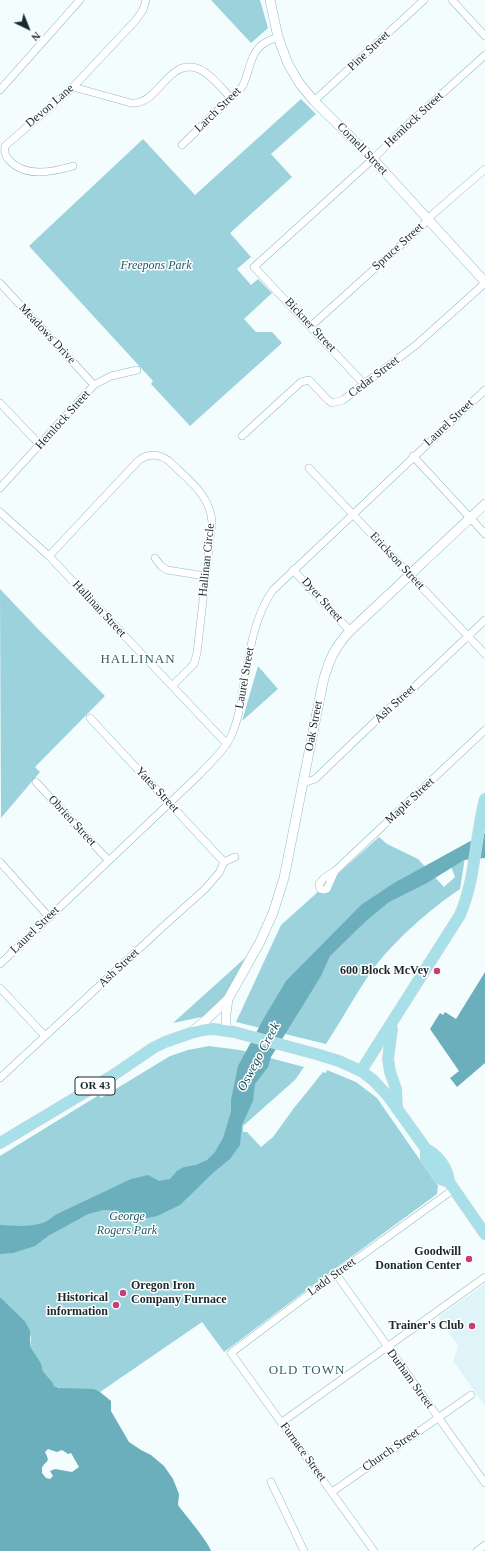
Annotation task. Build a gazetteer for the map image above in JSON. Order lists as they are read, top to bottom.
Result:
{
  "streets": {
    "main road": ["OR 43"],
    "street": [
      "Pine Street",
      "Devon Lane",
      "Larch Street",
      "Hemlock Street",
      "Cornell Street",
      "Spruce Street",
      "Bickner Street",
      "Meadows Drive",
      "Cedar Street",
      "Laurel Street",
      "Hallinan Circle",
      "Erickson Street",
      "Dyer Street",
      "Hallinan Street",
      "Ash Street",
      "Oak Street",
      "Yates Street",
      "Maple Street",
      "Obrien Street",
      "Ladd Street",
      "Durham Street",
      "Church Street",
      "Furnace Street"
    ]
  },
  "crossings": [
    ["Pine Street", "Cornell Street"],
    ["Larch Street", "Cornell Street"],
    ["Hemlock Street", "Cornell Street"],
    ["Hemlock Street", "Bickner Street"],
    ["Hemlock Street", "Meadows Drive"],
    ["Cornell Street", "Spruce Street"],
    ["Cornell Street", "Cedar Street"],
    ["Spruce Street", "Bickner Street"],
    ["Bickner Street", "Cedar Street"],
    ["Laurel Street", "Erickson Street"],
    ["Laurel Street", "Dyer Street"],
    ["Laurel Street", "Hallinan Street"],
    ["Laurel Street", "Yates Street"],
    ["Laurel Street", "Obrien Street"],
    ["Hallinan Circle", "Hallinan Street"],
    ["Erickson Street", "Ash Street"],
    ["Erickson Street", "Oak Street"],
    ["Dyer Street", "Oak Street"],
    ["Ash Street", "Oak Street"],
    ["Ash Street", "Yates Street"],
    ["Oak Street", "OR 43"],
    ["OR 43", "Ladd Street"],
    ["Ladd Street", "Durham Street"],
    ["Ladd Street", "Furnace Street"],
    ["Durham Street", "Church Street"],
    ["Church Street", "Furnace Street"]
  ],
  "districts": ["HALLINAN", "OLD TOWN"],
  "water": ["Oswego Creek"],
  "parks": ["Freepons Park", "George Rogers Park"],
  "places": [
    "600 Block McVey",
    "Goodwill Donation Center",
    "Oregon Iron Company Furnace",
    "Historical information",
    "Trainer's Club"
  ],
  "north": "bottom right"
}
